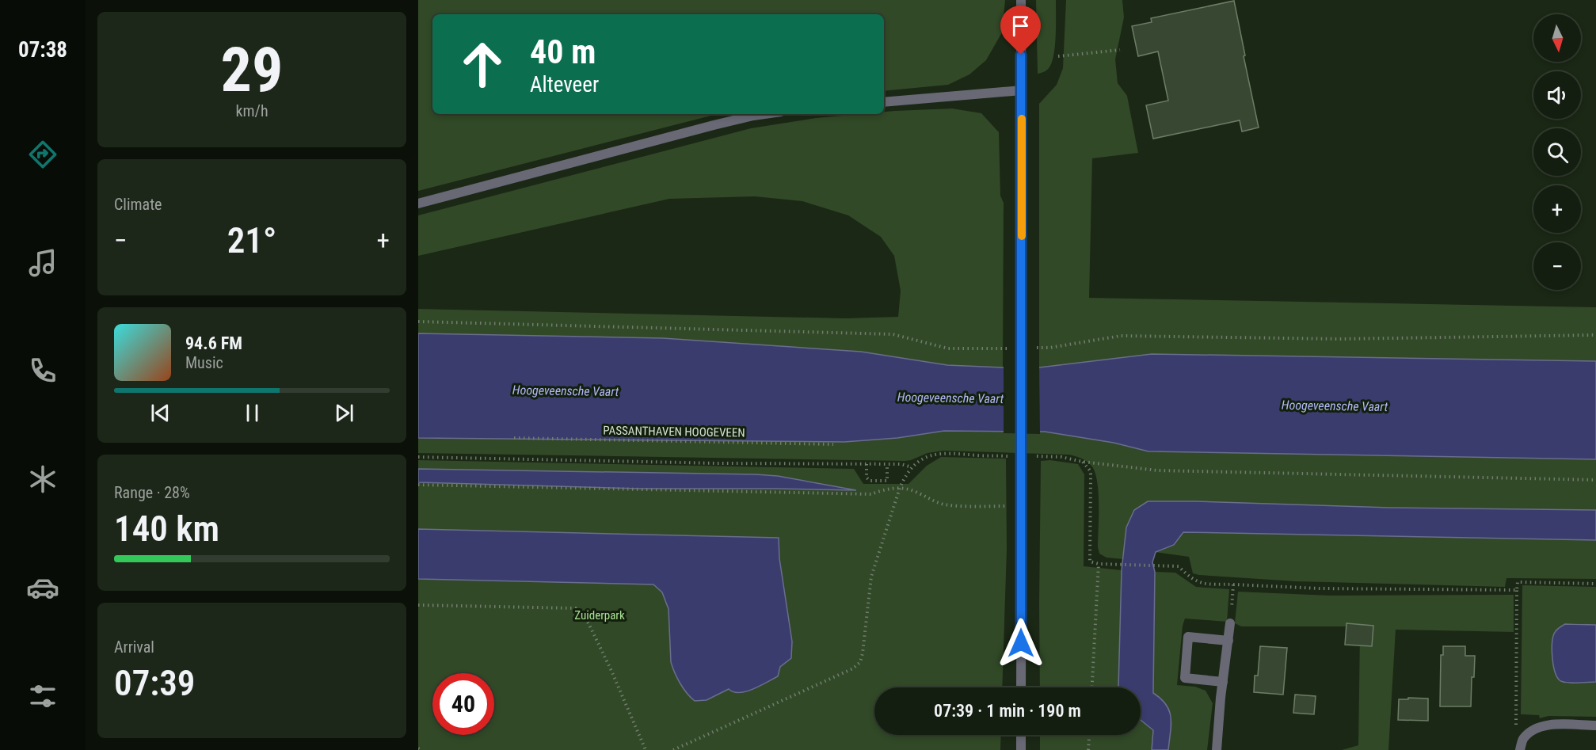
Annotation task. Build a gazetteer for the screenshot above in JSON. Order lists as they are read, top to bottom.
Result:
{
  "streets": {
    "path": ["PASSANTHAVEN HOOGEVEEN"]
  },
  "water": ["Hoogeveensche Vaart"],
  "parks": ["Zuiderpark"],
  "north": "bottom",
  "page": {
    "tabs": "07:38",
    "tile": [
      ["29", "km/h"],
      "Climate",
      ["Range · 28%", "140 km"],
      ["Arrival", "07:39"]
    ],
    "map_buttons": ["+", "−"],
    "turn": ["40 m", "Alteveer"],
    "heat": ["−", "21°", "+"],
    "song": ["94.6 FM", "Music"],
    "limit": "40",
    "trip": "07:39 · 1 min · 190 m"
  }
}
